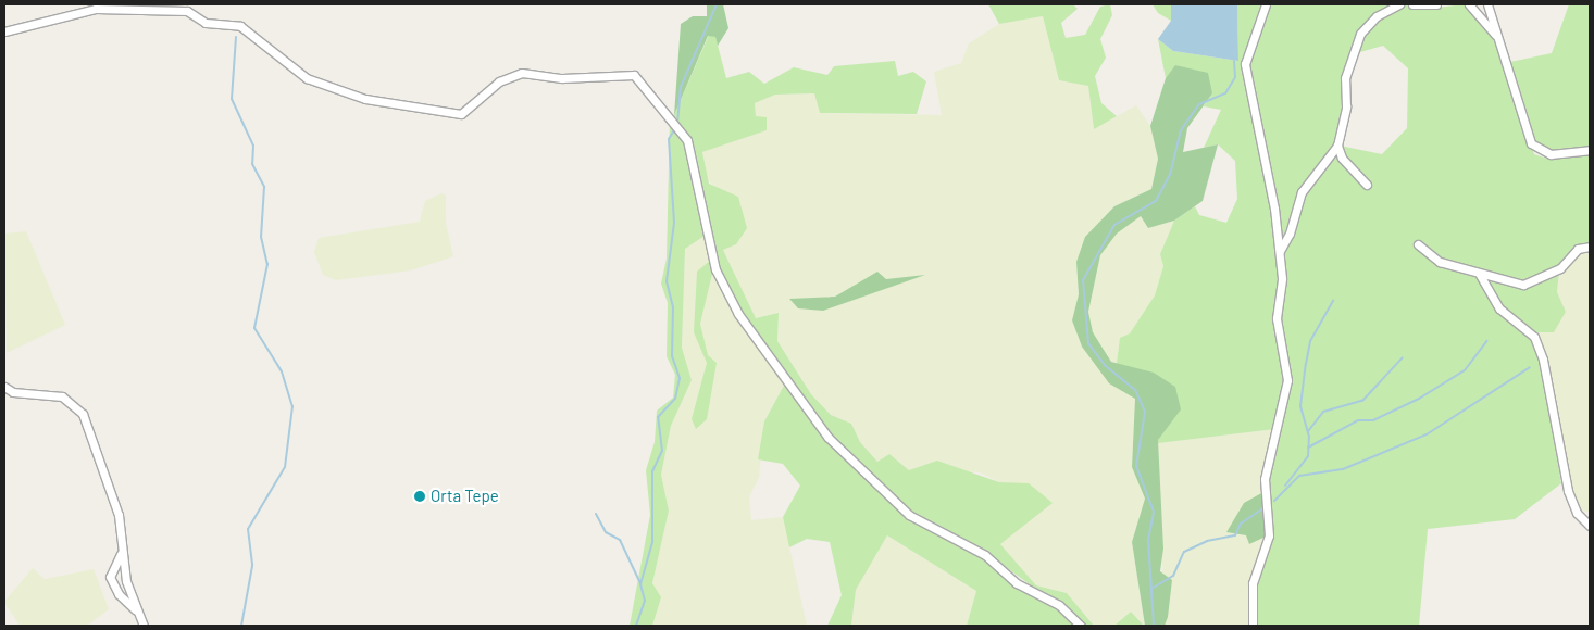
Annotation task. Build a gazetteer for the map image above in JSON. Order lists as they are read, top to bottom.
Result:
{
  "places": ["Orta Tepe"]
}
